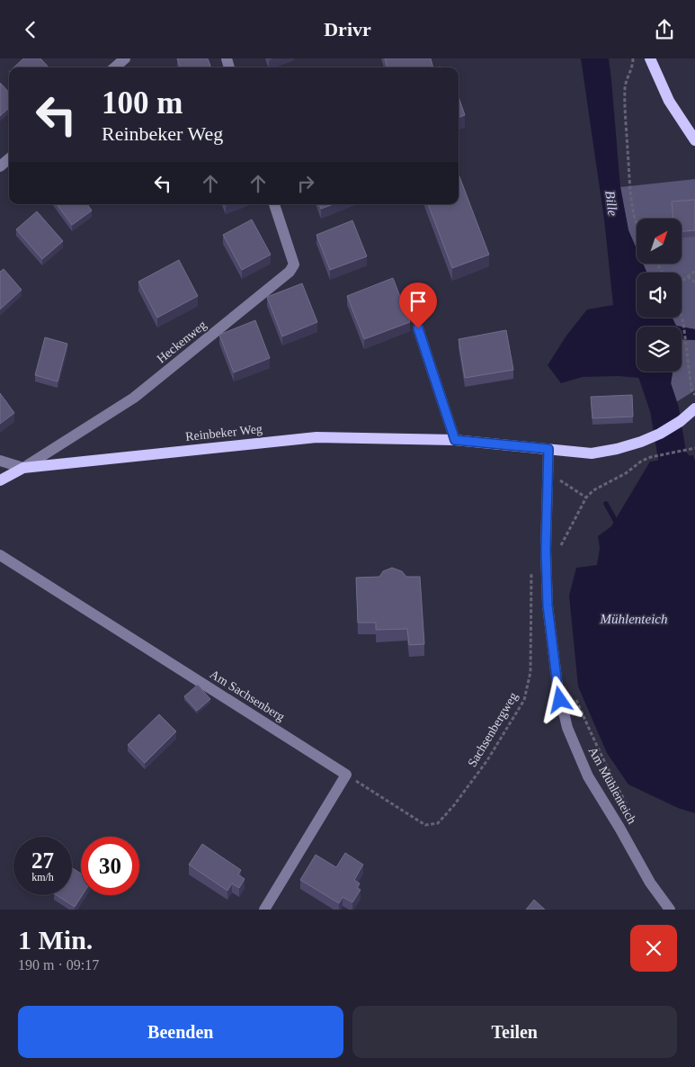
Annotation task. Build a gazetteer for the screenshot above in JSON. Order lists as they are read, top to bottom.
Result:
{
  "streets": {
    "main road": ["Reinbeker Weg"],
    "street": ["Heckenweg", "Am Sachsenberg", "Am Mühlenteich"],
    "path": ["Sachsenbergweg"]
  },
  "crossings": [
    ["Heckenweg", "Reinbeker Weg"],
    ["Reinbeker Weg", "Am Mühlenteich"],
    ["Am Sachsenberg", "Sachsenbergweg"]
  ],
  "water": ["Bille", "Mühlenteich"],
  "north": "top right",
  "page": {
    "header": "Drivr",
    "turn": ["100 m", "Reinbeker Weg"],
    "speed": "27 km/h",
    "limit": "30",
    "heading": ["1 Min.", "190 m · 09:17"],
    "buttons": ["Beenden", "Teilen"]
  }
}
